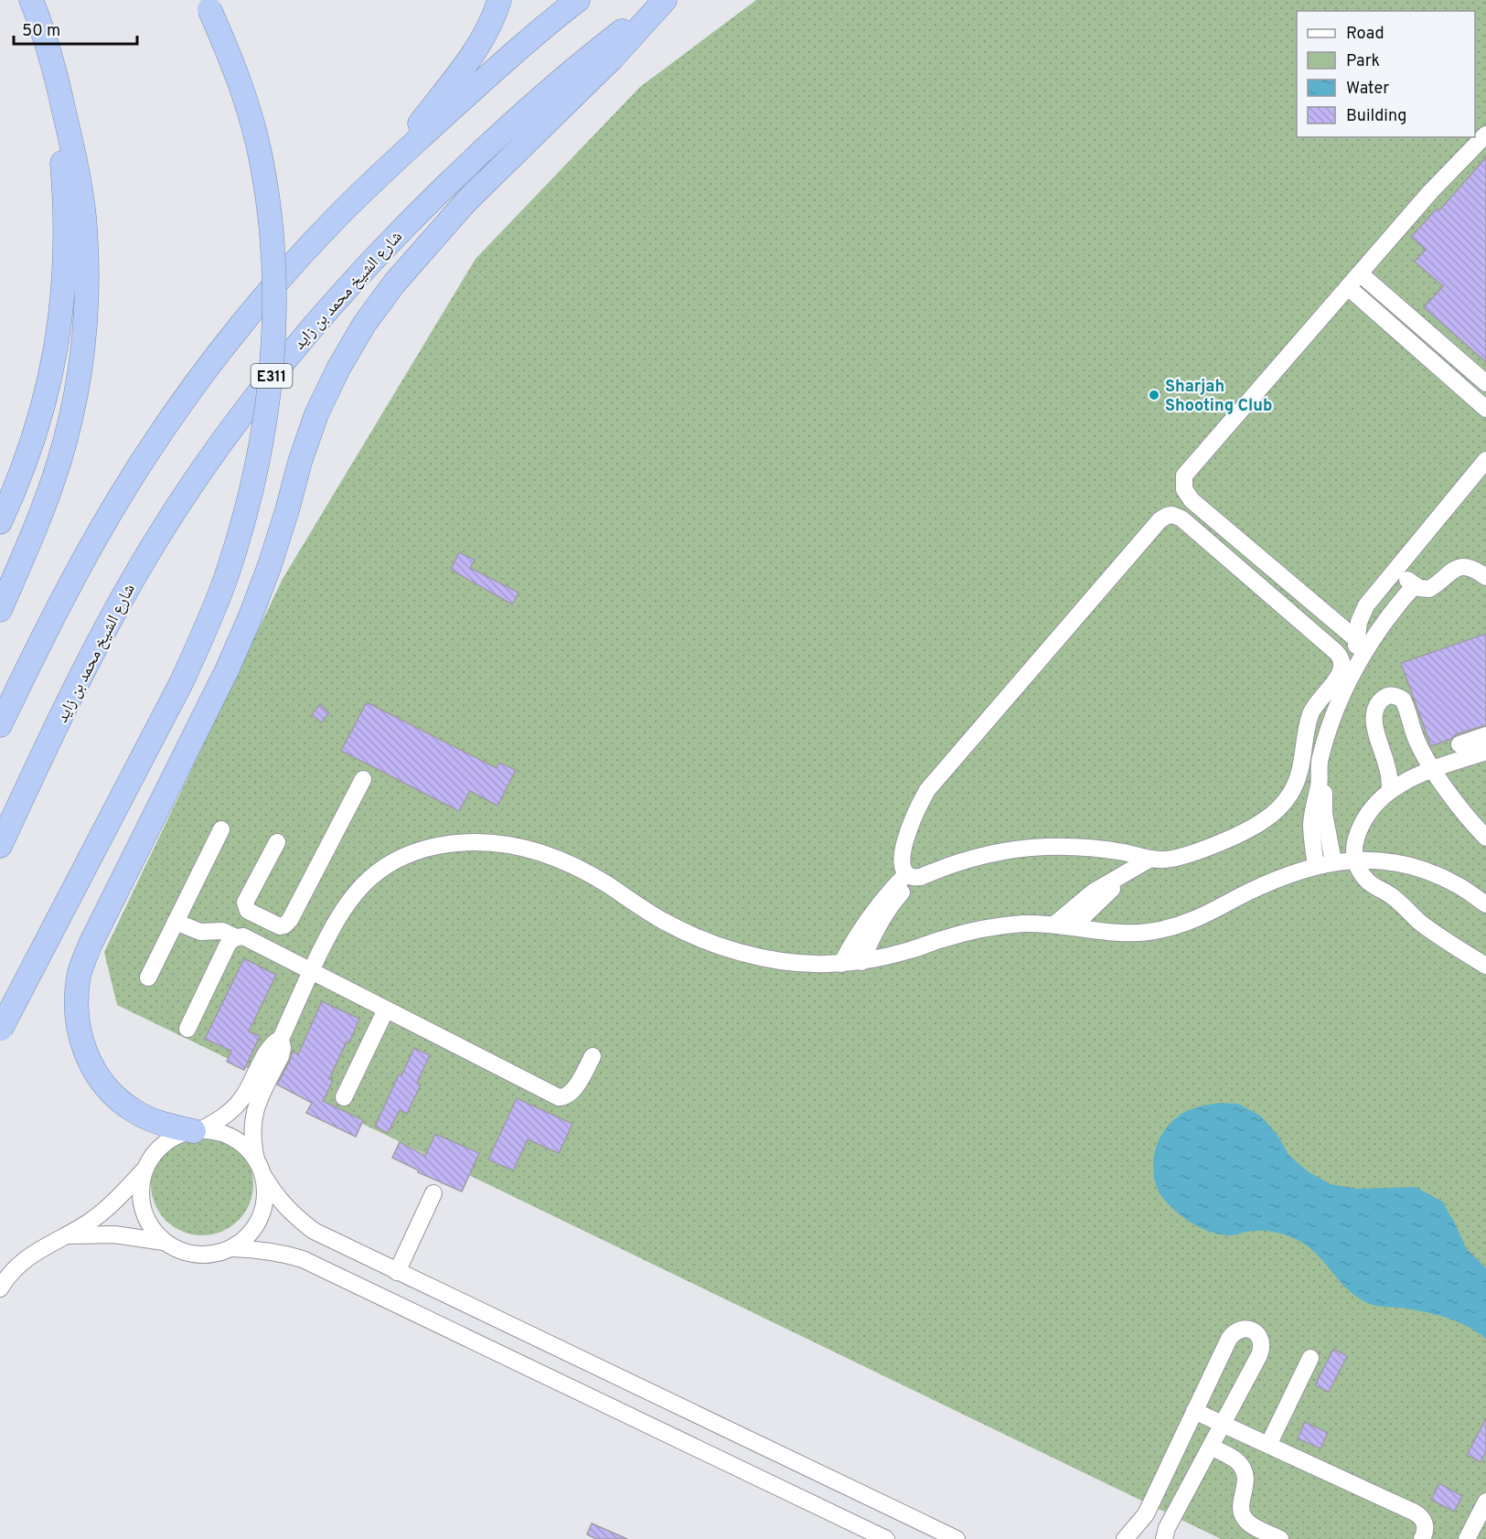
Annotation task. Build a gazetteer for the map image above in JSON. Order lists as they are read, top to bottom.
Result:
{
  "streets": {
    "highway": ["شارع الشيخ محمد بن زايد", "E311"]
  },
  "places": ["Sharjah Shooting Club"],
  "legend": [
    "Road",
    "Park",
    "Water",
    "Building"
  ],
  "scale_bar": "50 m"
}
